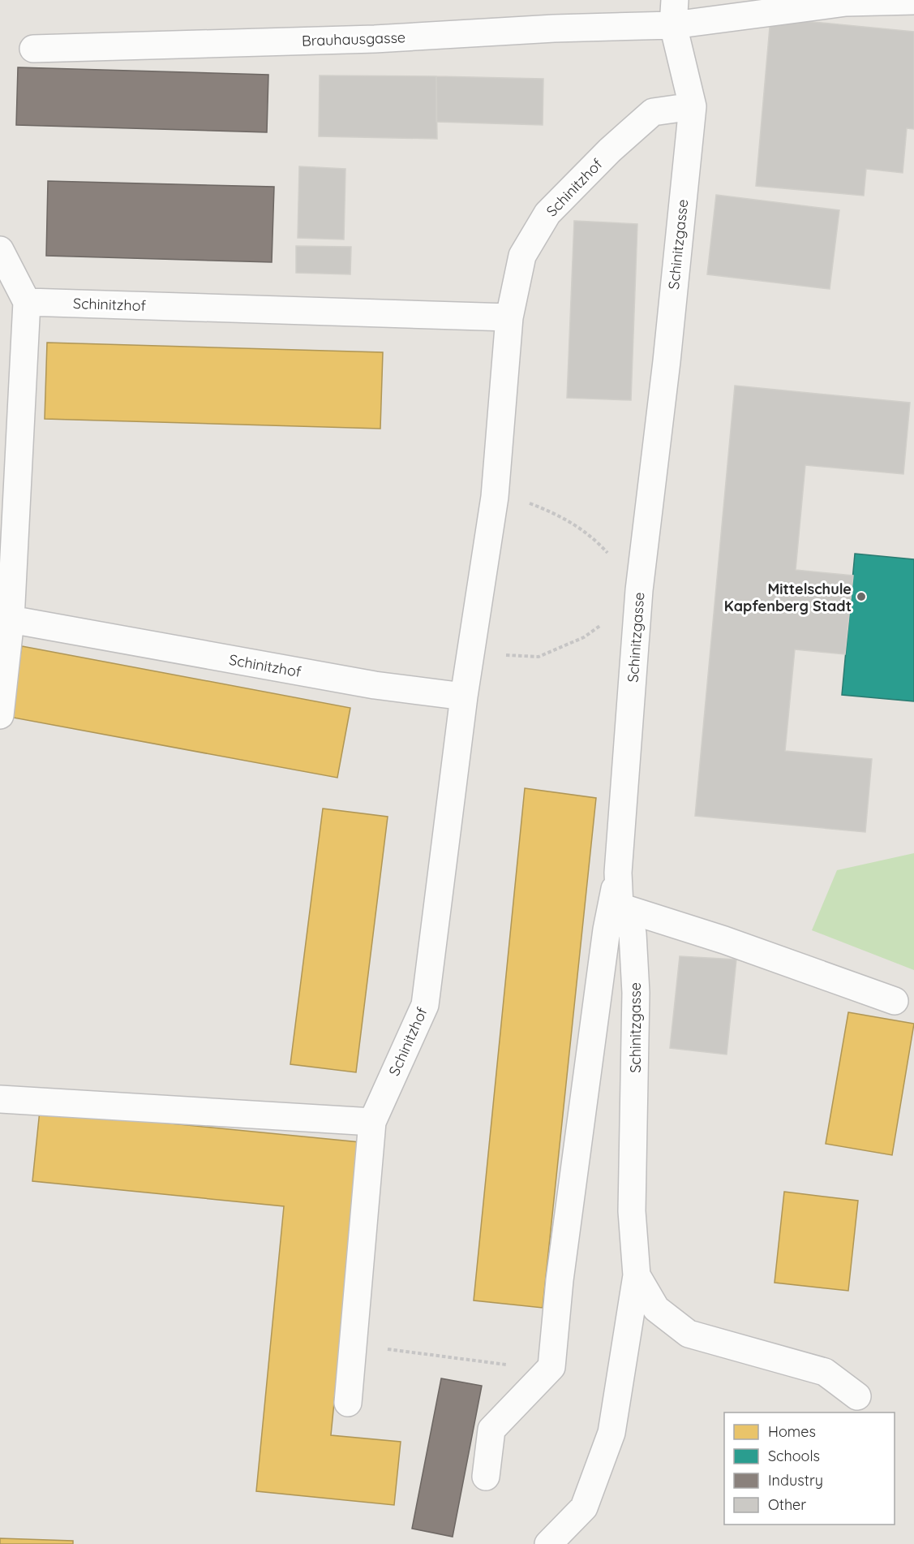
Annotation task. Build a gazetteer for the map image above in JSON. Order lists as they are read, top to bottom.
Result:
{
  "streets": {
    "street": ["Brauhausgasse", "Schinitzhof", "Schinitzgasse"]
  },
  "crossings": [
    ["Brauhausgasse", "Schinitzgasse"],
    ["Schinitzhof", "Schinitzgasse"]
  ],
  "places": ["Mittelschule Kapfenberg Stadt"],
  "legend": [
    "Homes",
    "Schools",
    "Industry",
    "Other"
  ]
}
